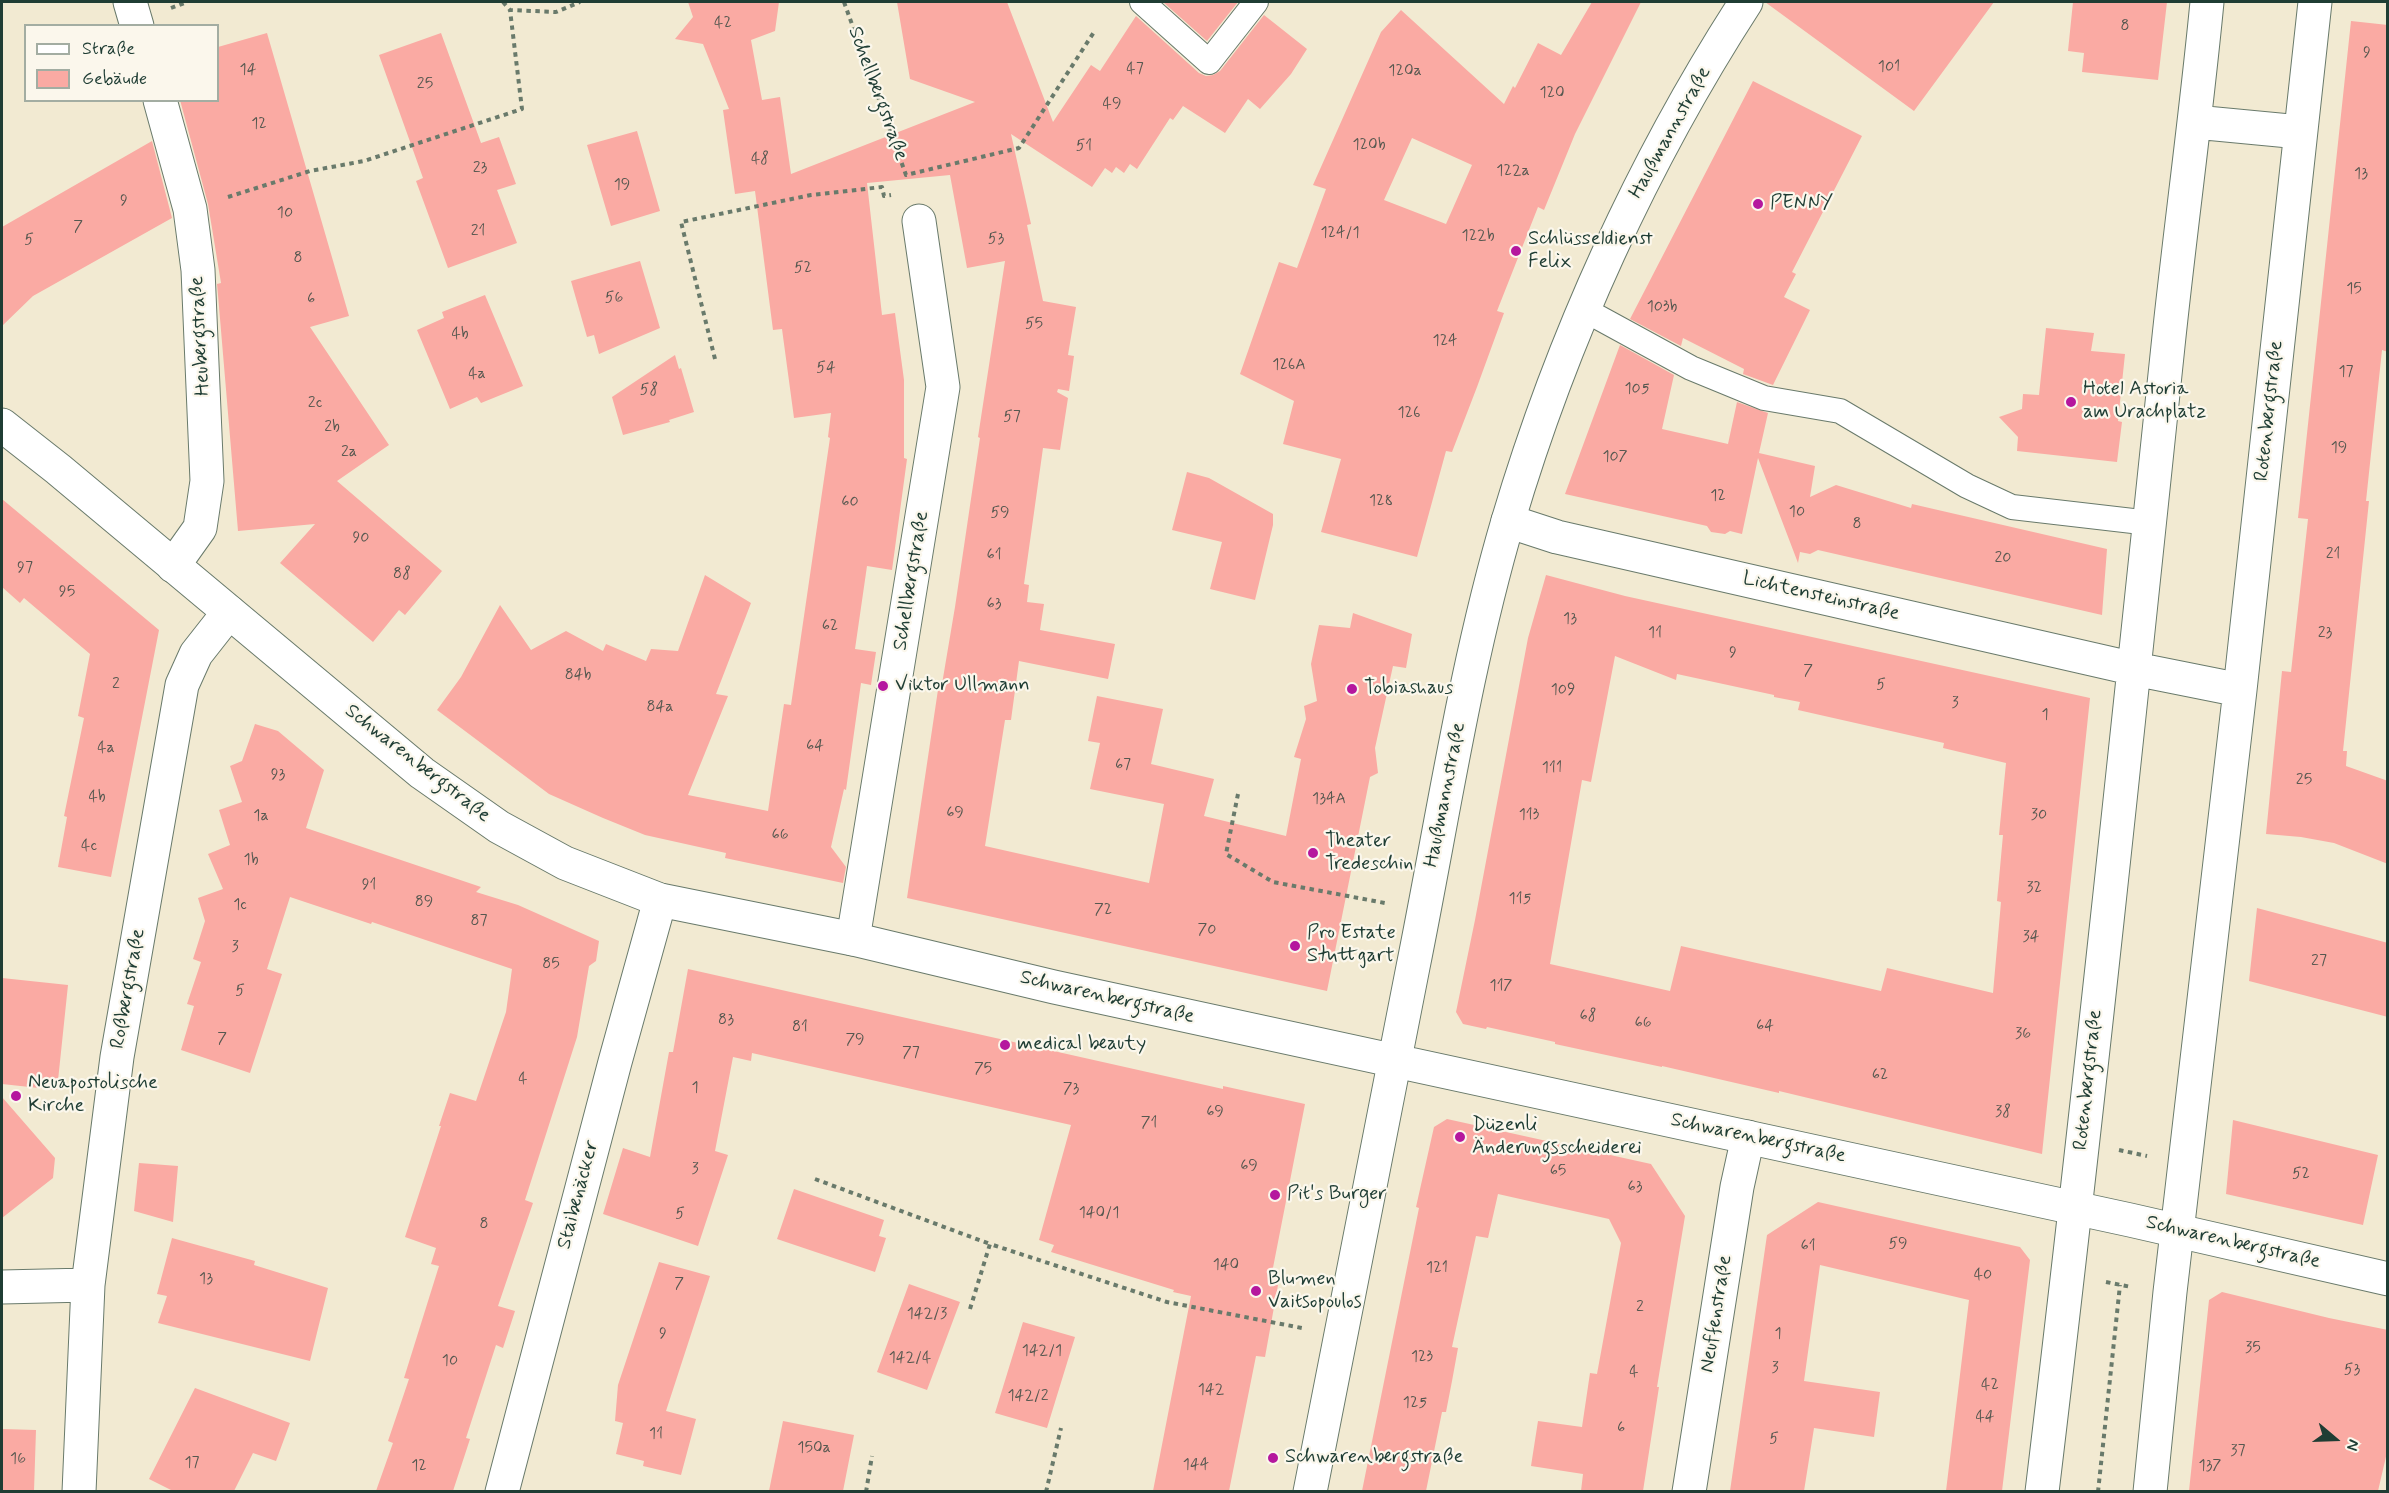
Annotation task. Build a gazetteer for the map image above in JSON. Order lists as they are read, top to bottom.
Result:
{
  "streets": {
    "street": [
      "Schellbergstraße",
      "Haußmannstraße",
      "Heubergstraße",
      "Rotenbergstraße",
      "Lichtensteinstraße",
      "Schwarenbergstraße",
      "Roßbergstraße",
      "Staibenäcker",
      "Neuffenstraße"
    ]
  },
  "crossings": [
    ["Schellbergstraße", "Schwarenbergstraße"],
    ["Haußmannstraße", "Lichtensteinstraße"],
    ["Haußmannstraße", "Schwarenbergstraße"],
    ["Heubergstraße", "Schwarenbergstraße"],
    ["Rotenbergstraße", "Lichtensteinstraße"],
    ["Rotenbergstraße", "Schwarenbergstraße"],
    ["Schwarenbergstraße", "Roßbergstraße"],
    ["Schwarenbergstraße", "Staibenäcker"],
    ["Schwarenbergstraße", "Neuffenstraße"]
  ],
  "places": [
    "PENNY",
    "Schlüsseldienst Felix",
    "Hotel Astoria am Urachplatz",
    "Viktor Ullmann",
    "Tobiashaus",
    "Theater Tredeschin",
    "Pro Estate Stuttgart",
    "medical beauty",
    "Neuapostolische Kirche",
    "Düzenli Änderungsscheiderei",
    "Pit's Burger",
    "Blumen Vaitsopoulos",
    "Schwarenbergstraße"
  ],
  "house_numbers": [
    "42",
    "8",
    "9",
    "101",
    "47",
    "14",
    "120a",
    "25",
    "120",
    "49",
    "12",
    "120b",
    "51",
    "48",
    "23",
    "122a",
    "13",
    "19",
    "9",
    "10",
    "7",
    "21",
    "124/1",
    "122b",
    "53",
    "5",
    "8",
    "52",
    "15",
    "56",
    "6",
    "103b",
    "55",
    "4b",
    "124",
    "126A",
    "54",
    "17",
    "4a",
    "105",
    "58",
    "2c",
    "126",
    "57",
    "2b",
    "19",
    "2a",
    "107",
    "12",
    "128",
    "60",
    "10",
    "59",
    "8",
    "90",
    "21",
    "61",
    "20",
    "97",
    "88",
    "95",
    "63",
    "13",
    "62",
    "11",
    "23",
    "9",
    "7",
    "84b",
    "2",
    "5",
    "109",
    "3",
    "84a",
    "1",
    "64",
    "4a",
    "67",
    "111",
    "93",
    "25",
    "4b",
    "134A",
    "69",
    "113",
    "30",
    "1a",
    "66",
    "4c",
    "1b",
    "91",
    "32",
    "115",
    "89",
    "1c",
    "72",
    "87",
    "70",
    "34",
    "3",
    "27",
    "85",
    "117",
    "5",
    "68",
    "83",
    "66",
    "64",
    "81",
    "36",
    "7",
    "79",
    "77",
    "75",
    "62",
    "4",
    "1",
    "73",
    "69",
    "38",
    "71",
    "69",
    "3",
    "65",
    "52",
    "63",
    "140/1",
    "5",
    "8",
    "59",
    "61",
    "140",
    "121",
    "40",
    "13",
    "7",
    "2",
    "142/3",
    "9",
    "1",
    "35",
    "142/1",
    "123",
    "142/4",
    "10",
    "3",
    "53",
    "4",
    "42",
    "142",
    "142/2",
    "125",
    "44",
    "6",
    "11",
    "5",
    "150a",
    "37",
    "16",
    "17",
    "144",
    "12",
    "137"
  ],
  "legend": ["Straße", "Gebäude"],
  "north": "right"
}
